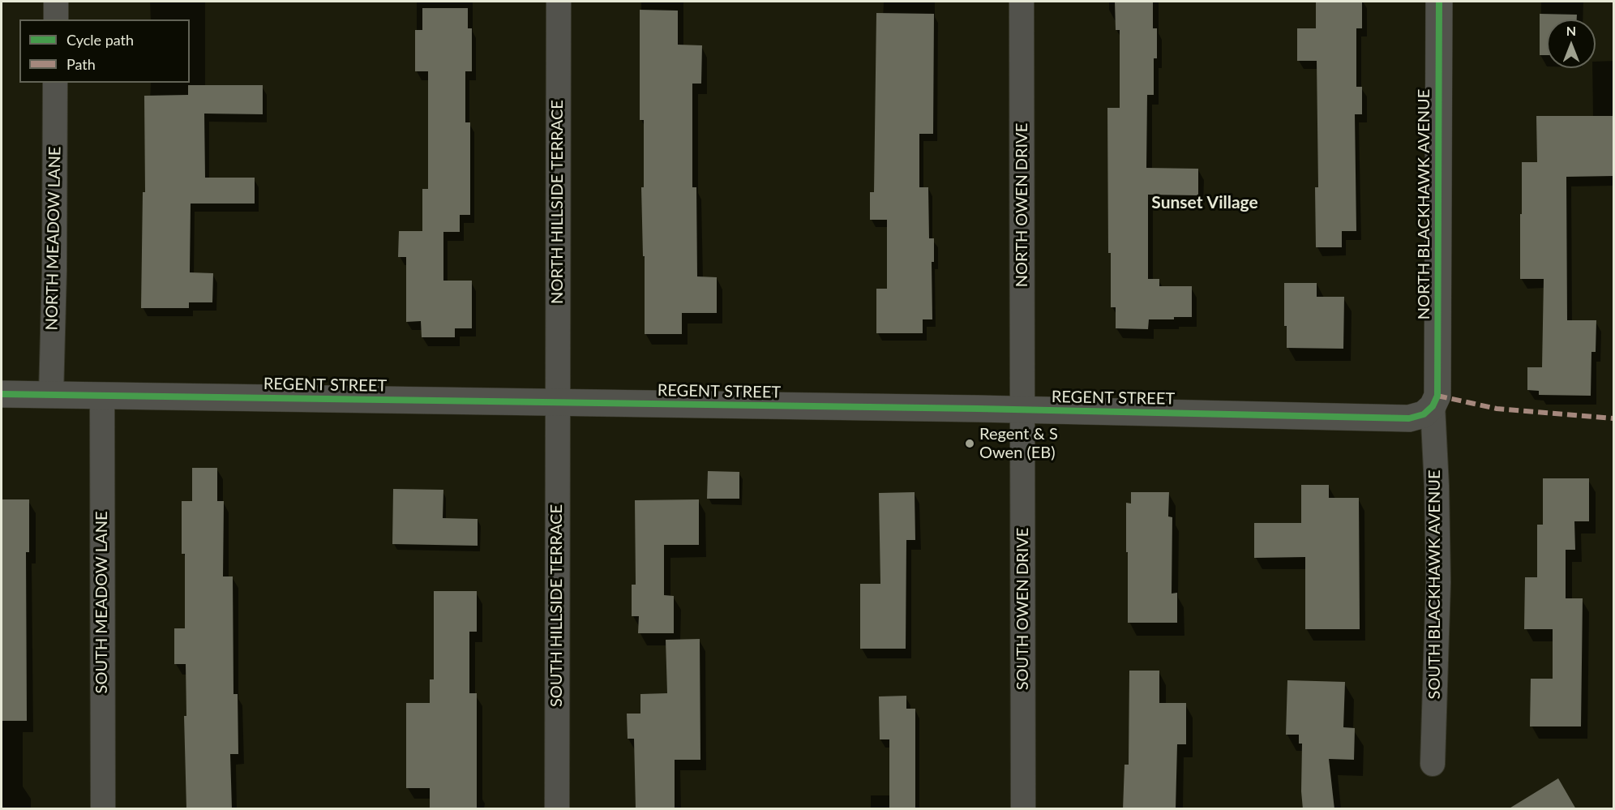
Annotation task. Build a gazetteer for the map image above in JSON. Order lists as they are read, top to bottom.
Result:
{
  "streets": {
    "street": [
      "NORTH HILLSIDE TERRACE",
      "NORTH BLACKHAWK AVENUE",
      "NORTH OWEN DRIVE",
      "NORTH MEADOW LANE",
      "REGENT STREET",
      "SOUTH BLACKHAWK AVENUE",
      "SOUTH MEADOW LANE",
      "SOUTH HILLSIDE TERRACE",
      "SOUTH OWEN DRIVE"
    ]
  },
  "crossings": [
    ["NORTH HILLSIDE TERRACE", "REGENT STREET"],
    ["NORTH HILLSIDE TERRACE", "SOUTH HILLSIDE TERRACE"],
    ["NORTH BLACKHAWK AVENUE", "REGENT STREET"],
    ["NORTH BLACKHAWK AVENUE", "SOUTH BLACKHAWK AVENUE"],
    ["NORTH OWEN DRIVE", "REGENT STREET"],
    ["NORTH OWEN DRIVE", "SOUTH OWEN DRIVE"],
    ["NORTH MEADOW LANE", "REGENT STREET"],
    ["REGENT STREET", "SOUTH BLACKHAWK AVENUE"],
    ["REGENT STREET", "SOUTH MEADOW LANE"],
    ["REGENT STREET", "SOUTH HILLSIDE TERRACE"],
    ["REGENT STREET", "SOUTH OWEN DRIVE"]
  ],
  "districts": ["Sunset Village"],
  "places": ["Regent & S Owen (EB)"],
  "legend": ["Cycle path", "Path"],
  "north": "top"
}
